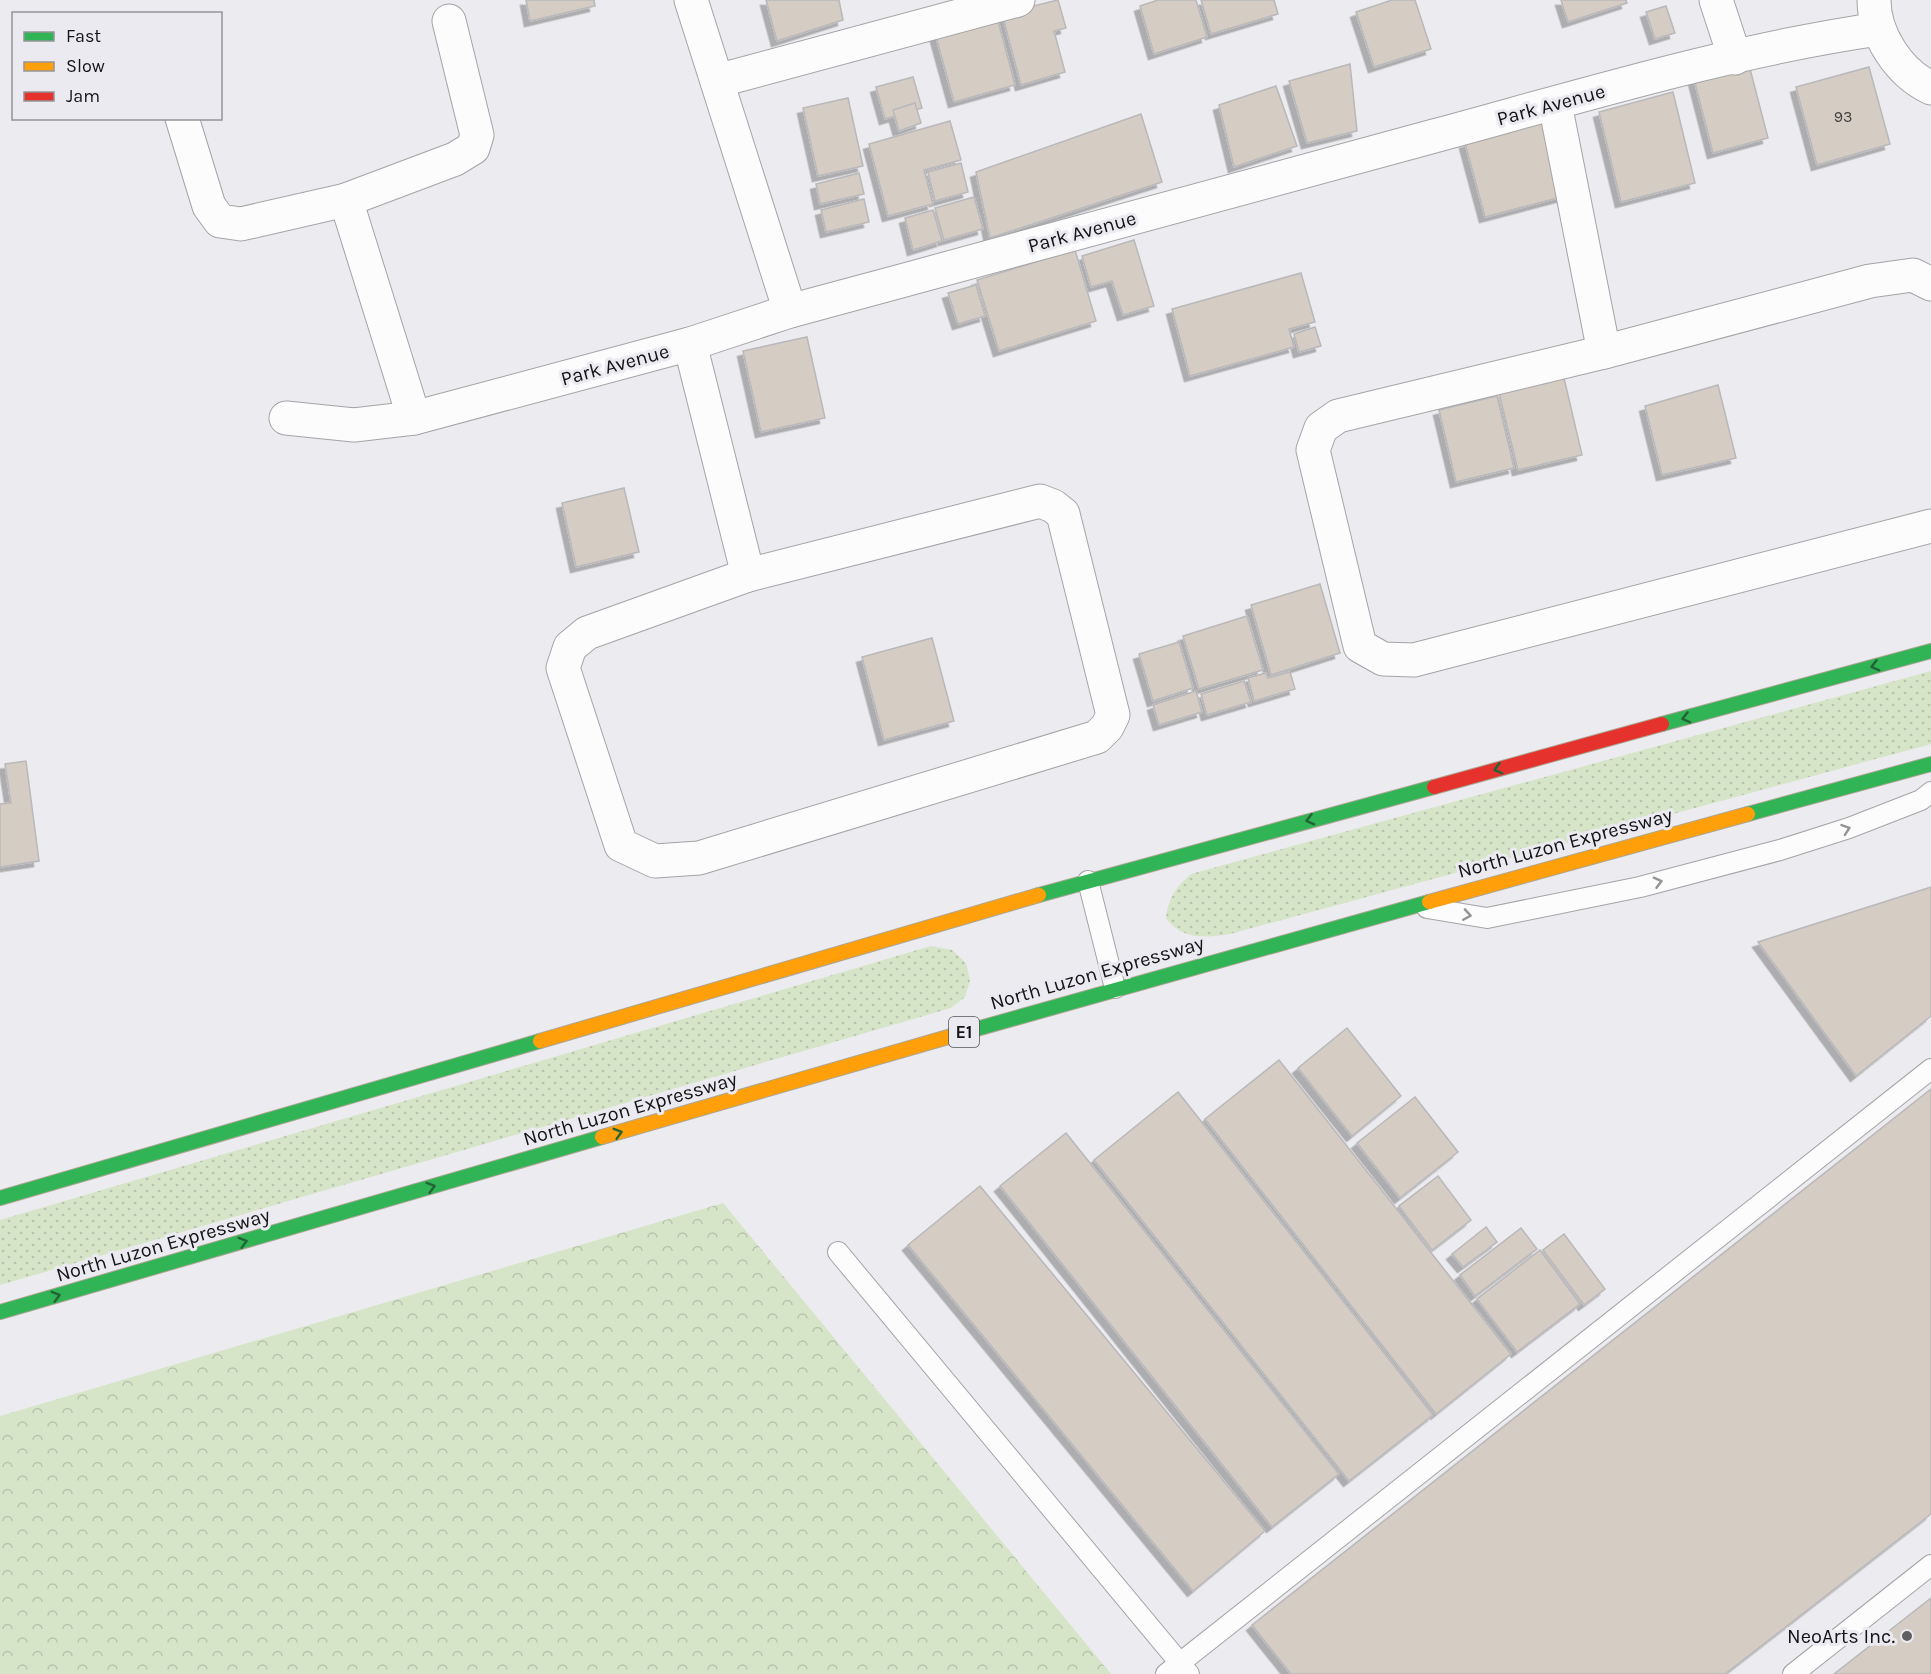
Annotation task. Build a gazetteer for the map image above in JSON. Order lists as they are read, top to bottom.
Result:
{
  "streets": {
    "highway": ["North Luzon Expressway", "E1"],
    "street": ["Park Avenue"]
  },
  "places": ["NeoArts Inc."],
  "house_numbers": ["93"],
  "legend": ["Fast", "Slow", "Jam"]
}
